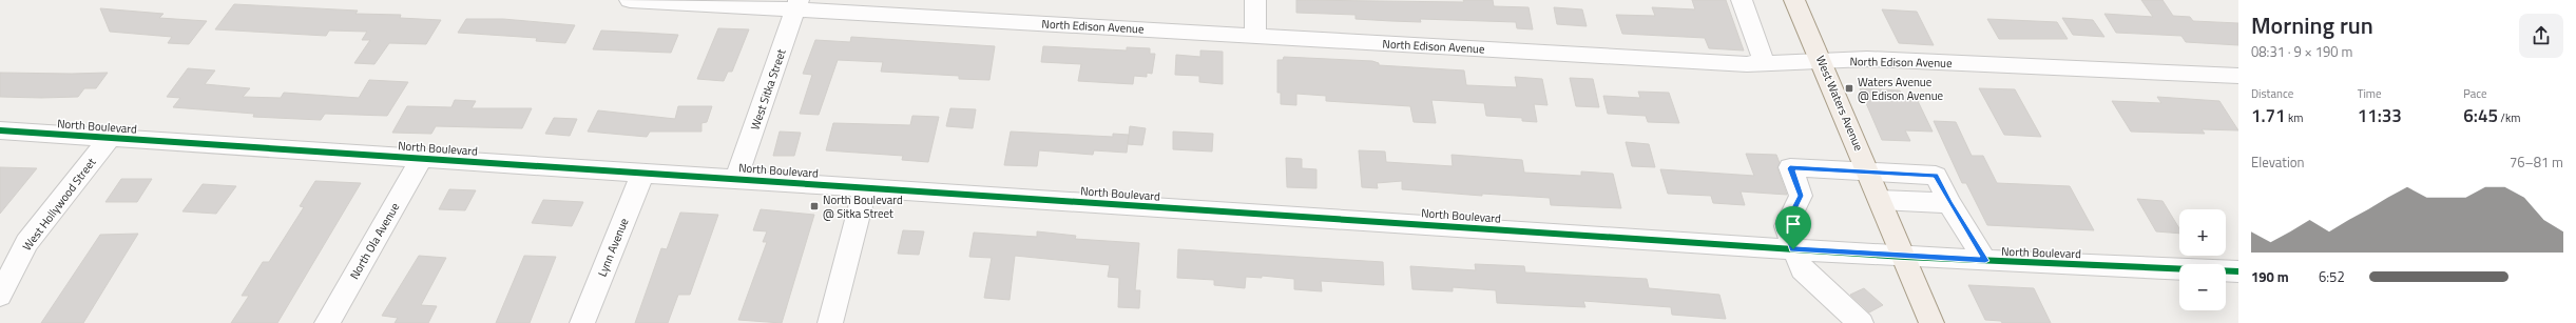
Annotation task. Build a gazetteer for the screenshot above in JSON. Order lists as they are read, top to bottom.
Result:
{
  "streets": {
    "main road": ["West Waters Avenue"],
    "street": [
      "North Edison Avenue",
      "West Sitka Street",
      "North Boulevard",
      "West Hollywood Street",
      "North Ola Avenue",
      "Lynn Avenue"
    ]
  },
  "crossings": [
    ["North Edison Avenue", "West Sitka Street"],
    ["North Edison Avenue", "West Waters Avenue"],
    ["West Sitka Street", "North Boulevard"],
    ["West Waters Avenue", "North Boulevard"],
    ["North Boulevard", "West Hollywood Street"],
    ["North Boulevard", "North Ola Avenue"],
    ["North Boulevard", "Lynn Avenue"]
  ],
  "places": {
    "transit": ["Waters Avenue @ Edison Avenue", "North Boulevard @ Sitka Street"]
  },
  "page": {
    "heading": ["Morning run", "08:31 · 9 × 190 m"],
    "stats": [
      ["Distance", "1.71 km"],
      ["Time", "11:33"],
      ["Pace", "6:45 /km"]
    ],
    "chart": ["Elevation", "76–81 m"],
    "map_buttons": ["+", "−"],
    "list": [
      {
        "name": "190 m",
        "note": "6:52"
      }
    ]
  }
}
